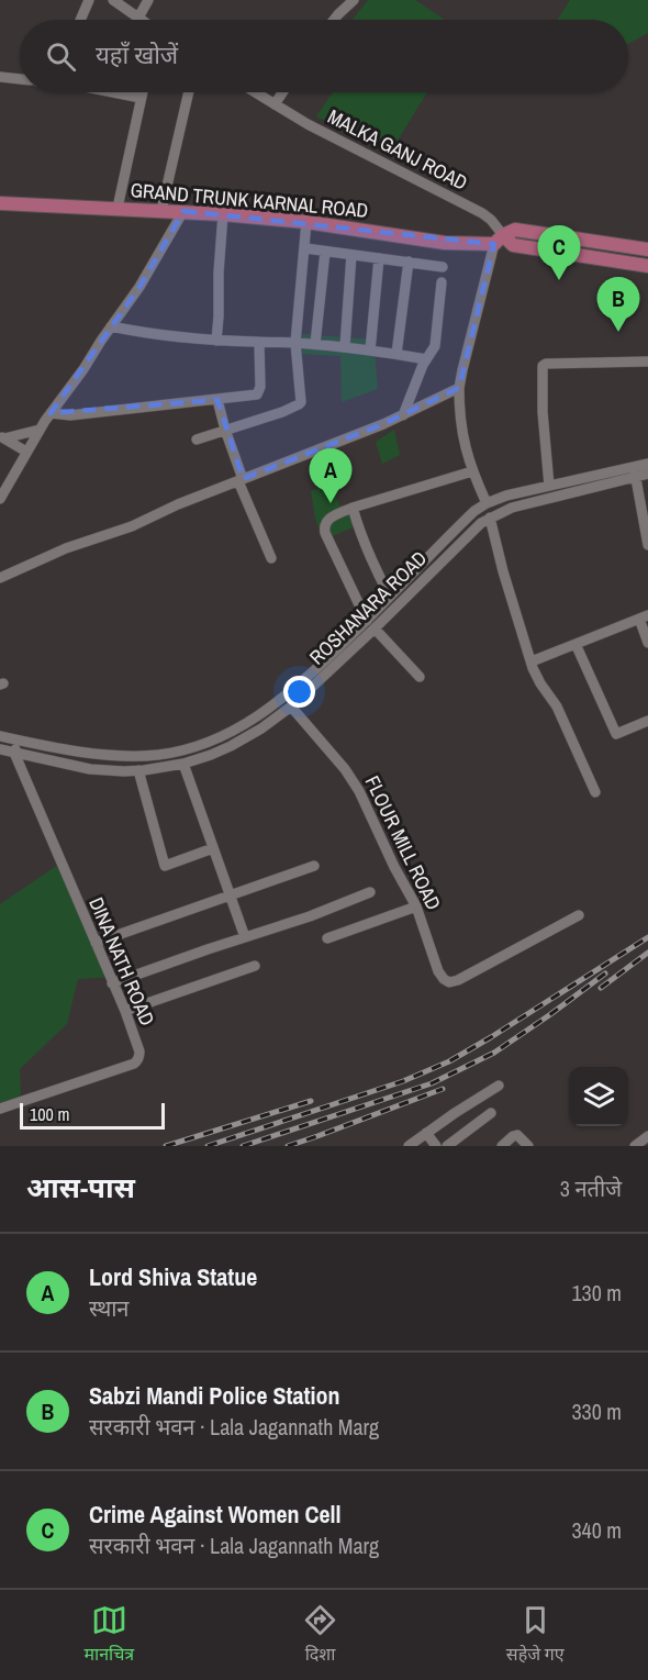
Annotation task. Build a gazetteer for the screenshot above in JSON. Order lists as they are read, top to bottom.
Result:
{
  "streets": {
    "main road": ["GRAND TRUNK KARNAL ROAD"],
    "street": [
      "MALKA GANJ ROAD",
      "ROSHANARA ROAD",
      "FLOUR MILL ROAD",
      "DINA NATH ROAD"
    ]
  },
  "crossings": [
    ["MALKA GANJ ROAD", "GRAND TRUNK KARNAL ROAD"],
    ["ROSHANARA ROAD", "FLOUR MILL ROAD"],
    ["ROSHANARA ROAD", "DINA NATH ROAD"]
  ],
  "scale_bar": "100 m",
  "page": {
    "search": "यहाँ खोजें",
    "pins": ["C", "B", "A"],
    "scale": "100 m",
    "heading": ["आस-पास", "3 नतीजे"],
    "list": [
      {
        "mark": "A",
        "name": "Lord Shiva Statue",
        "note": "स्थान",
        "value": "130 m"
      },
      {
        "mark": "B",
        "name": "Sabzi Mandi Police Station",
        "note": "सरकारी भवन · Lala Jagannath Marg",
        "value": "330 m"
      },
      {
        "mark": "C",
        "name": "Crime Against Women Cell",
        "note": "सरकारी भवन · Lala Jagannath Marg",
        "value": "340 m"
      }
    ],
    "nav": ["मानचित्र", "दिशा", "सहेजे गए"]
  }
}
